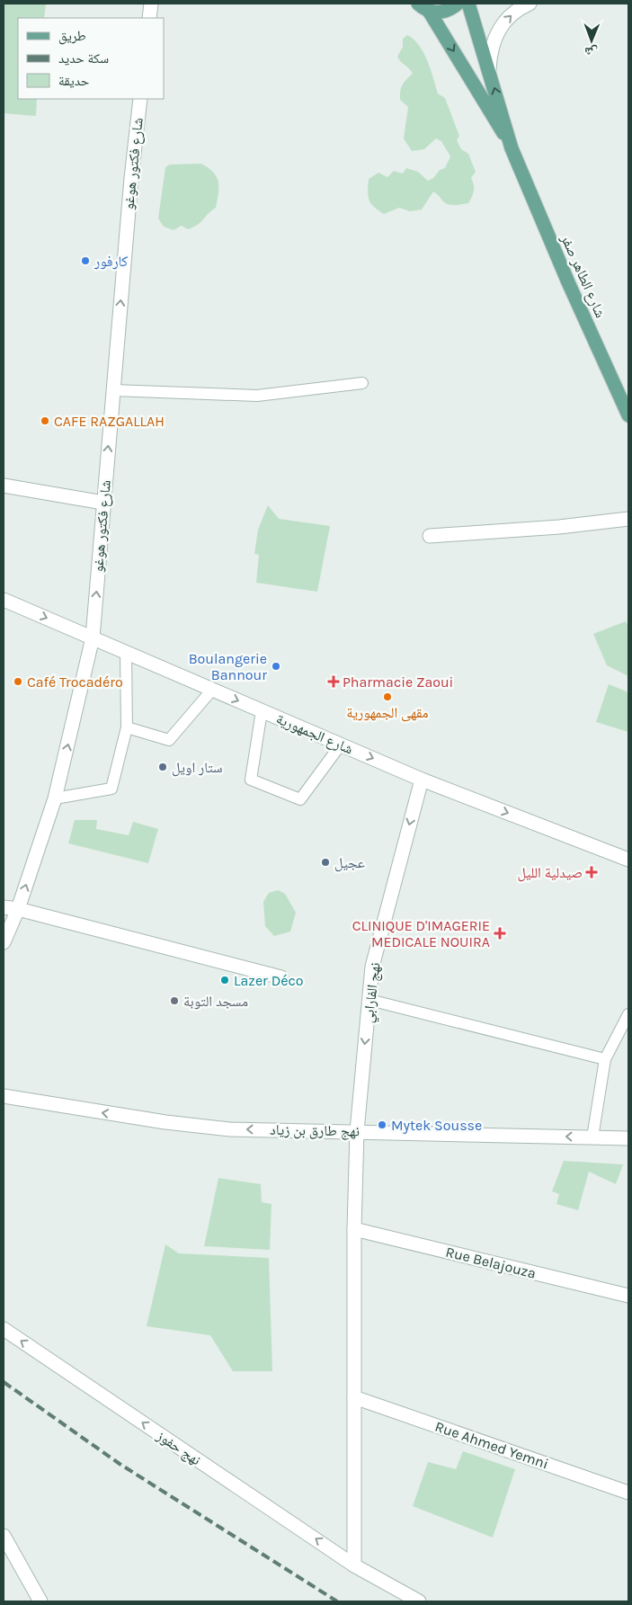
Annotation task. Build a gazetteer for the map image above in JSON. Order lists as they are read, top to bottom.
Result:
{
  "streets": {
    "main road": ["شارع الطاهر صفر"],
    "street": [
      "شارع فكتور هوغو",
      "شارع الجمهورية",
      "نهج الفارابي",
      "نهج طارق بن زياد",
      "Rue Belajouza",
      "Rue Ahmed Yemni",
      "نهج حفوز"
    ]
  },
  "crossings": [
    ["شارع فكتور هوغو", "شارع الجمهورية"],
    ["شارع الجمهورية", "نهج الفارابي"],
    ["نهج الفارابي", "نهج طارق بن زياد"],
    ["نهج الفارابي", "Rue Belajouza"],
    ["نهج الفارابي", "Rue Ahmed Yemni"],
    ["نهج الفارابي", "نهج حفوز"]
  ],
  "one_way": [
    "شارع فكتور هوغو",
    "شارع الجمهورية",
    "نهج الفارابي",
    "نهج طارق بن زياد",
    "نهج حفوز"
  ],
  "places": {
    "other": [
      "كارفور",
      "CAFE RAZGALLAH",
      "Boulangerie Bannour",
      "Café Trocadéro",
      "مقهى الجمهورية",
      "ستار اويل",
      "عجيل",
      "Lazer Déco",
      "مسجد التوبة",
      "Mytek Sousse"
    ],
    "health": ["Pharmacie Zaoui", "صيدلية الليل", "CLINIQUE D'IMAGERIE MEDICALE NOUIRA"]
  },
  "legend": ["طريق", "سكة حديد", "حديقة"],
  "north": "bottom"
}
